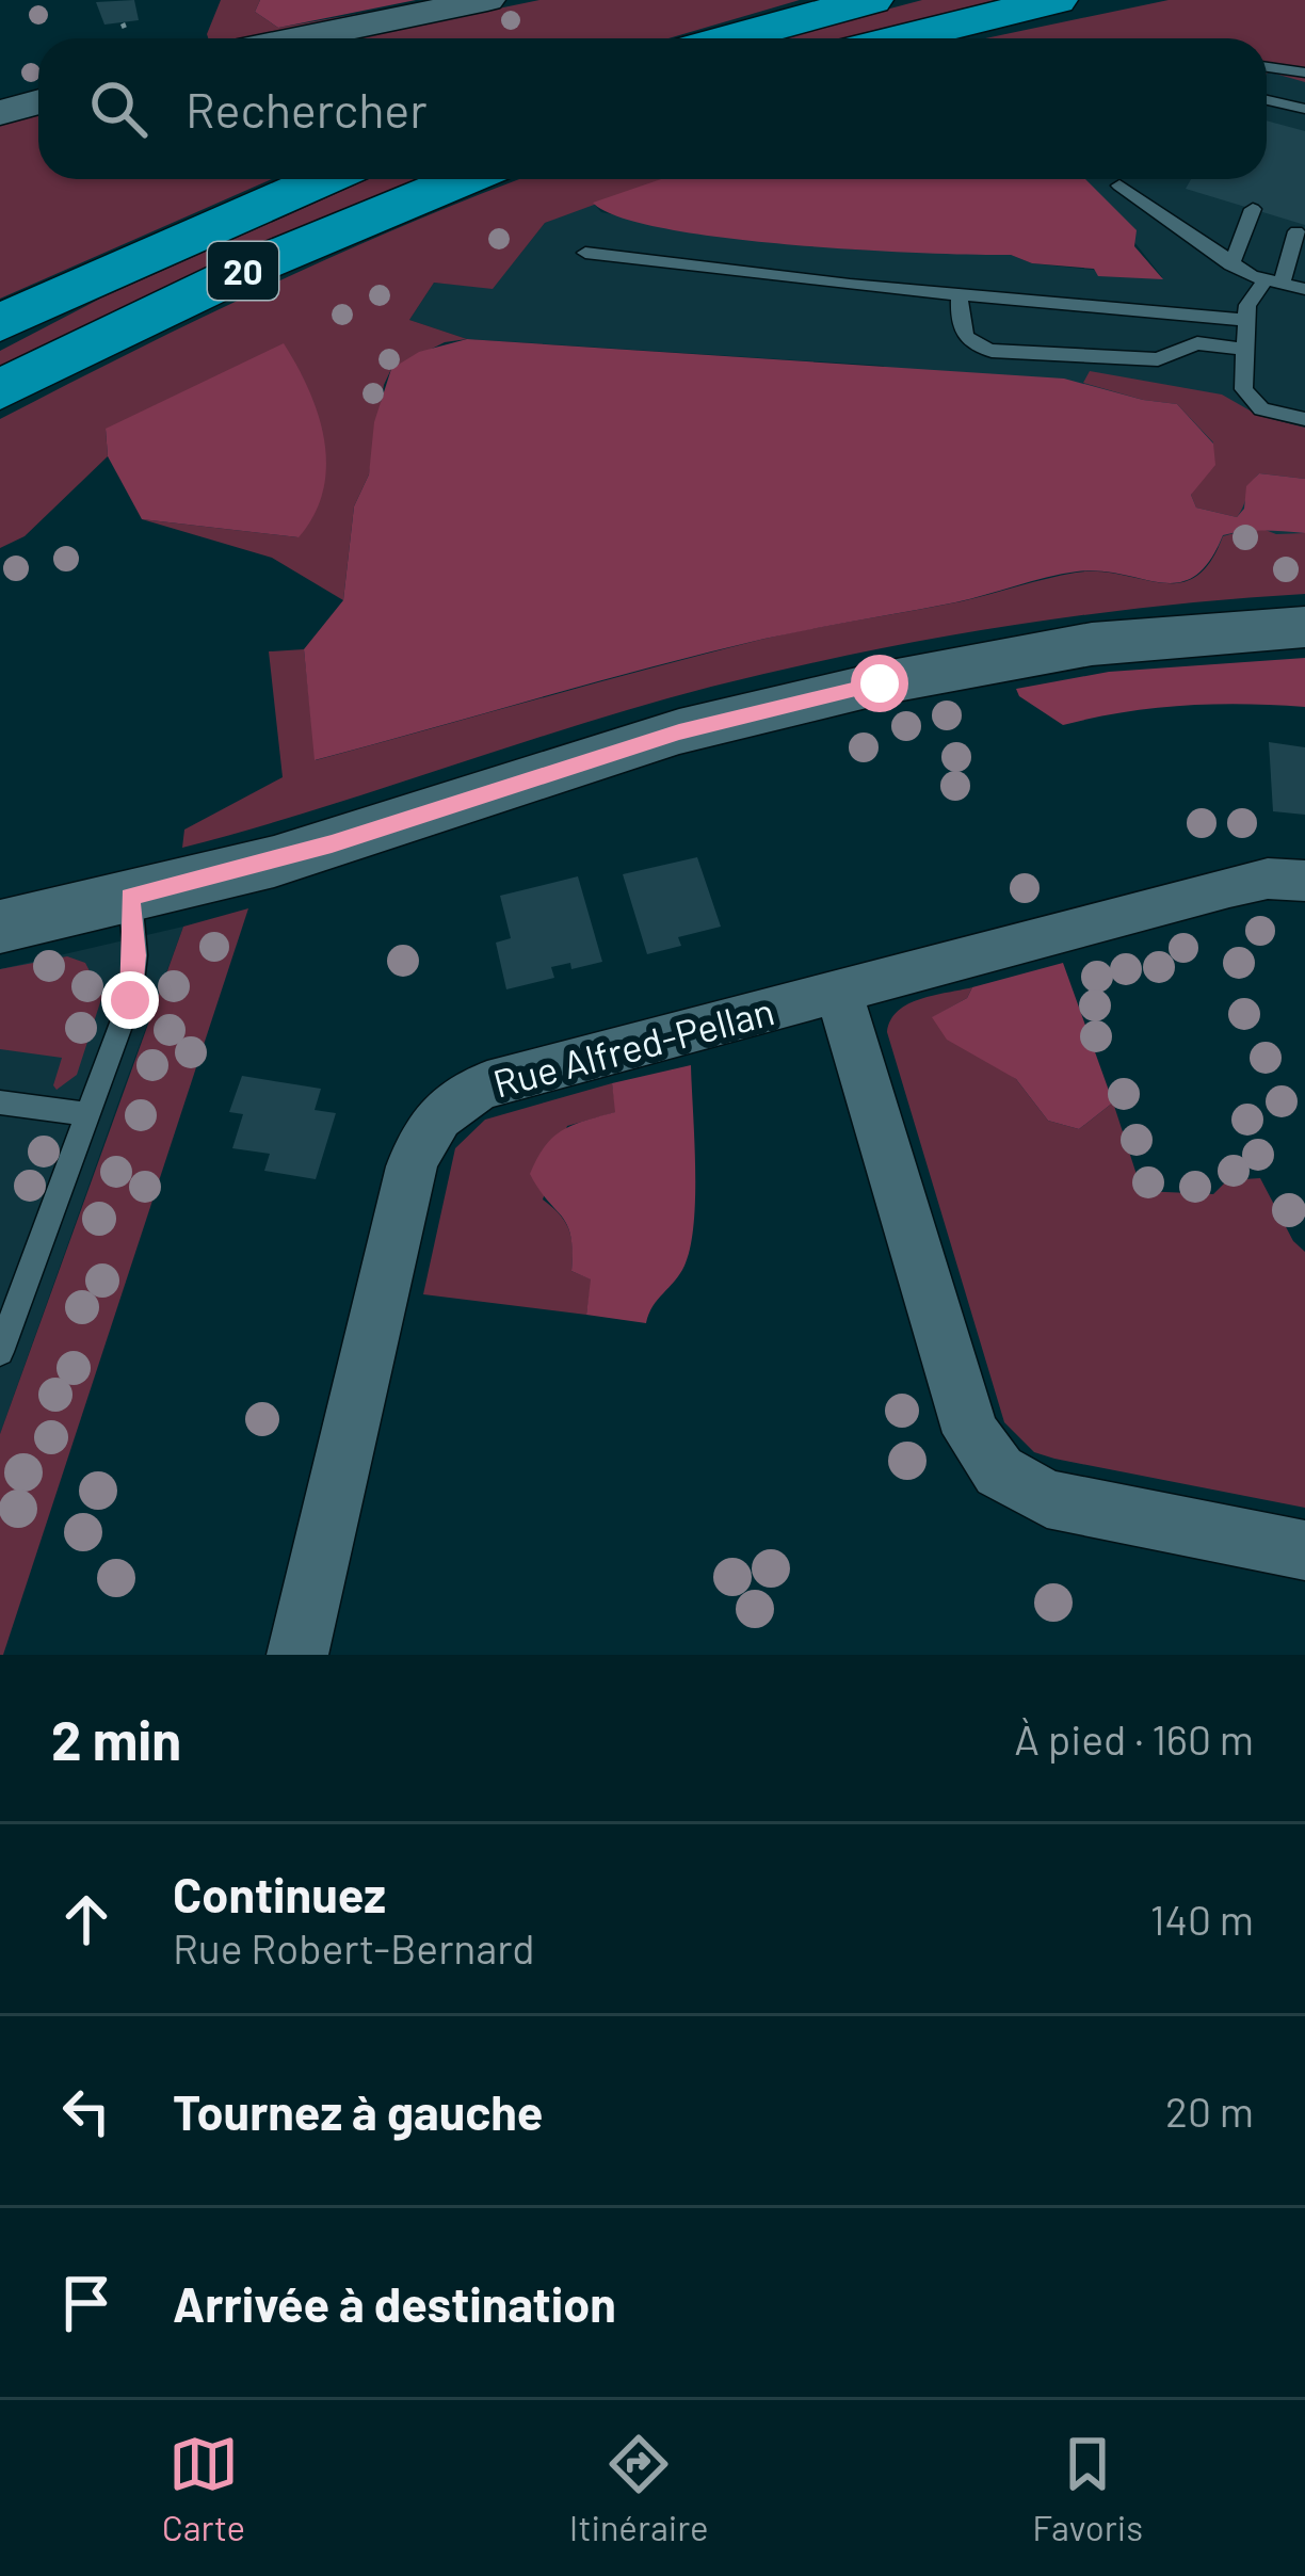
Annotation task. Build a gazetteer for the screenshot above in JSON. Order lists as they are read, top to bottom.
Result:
{
  "streets": {
    "highway": ["20"],
    "street": ["Rue Alfred-Pellan"]
  },
  "page": {
    "search": "Rechercher",
    "heading": ["2 min", "À pied · 160 m"],
    "list": [
      ["Continuez", "Rue Robert-Bernard", "140 m"],
      ["Tournez à gauche", "20 m"],
      "Arrivée à destination"
    ],
    "nav": ["Carte", "Itinéraire", "Favoris"]
  }
}
